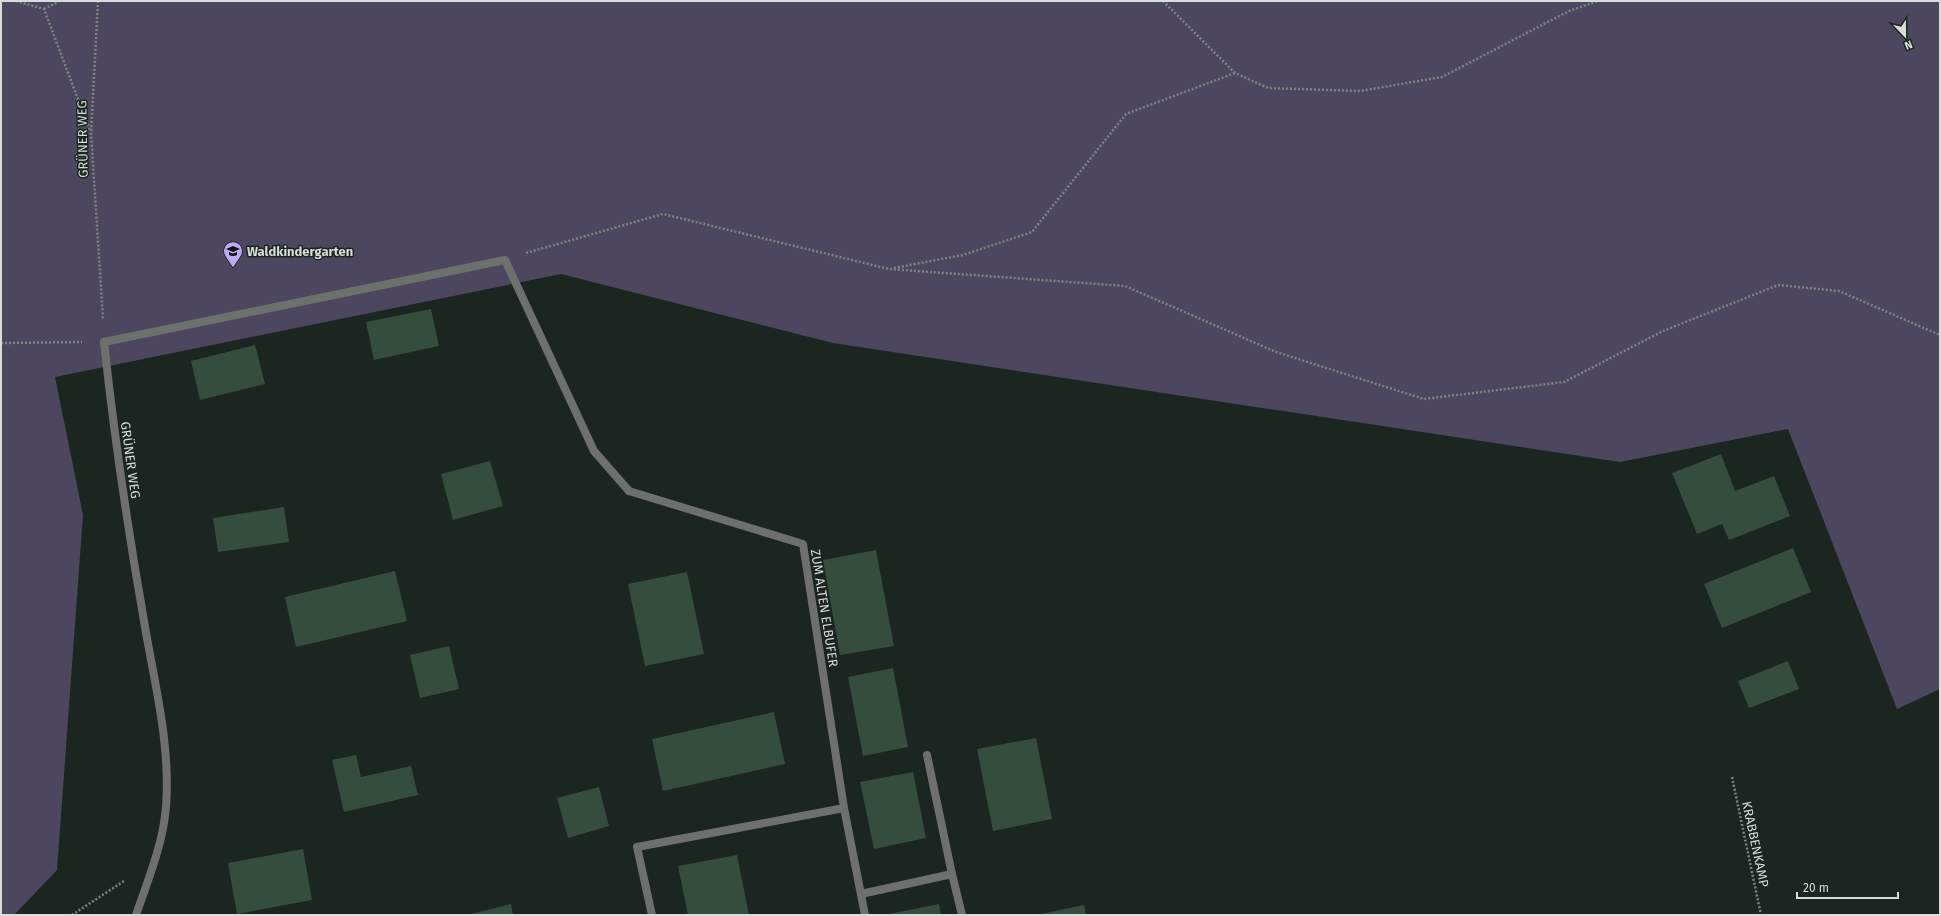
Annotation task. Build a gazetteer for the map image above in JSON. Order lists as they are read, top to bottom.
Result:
{
  "streets": {
    "street": ["GRÜNER WEG", "ZUM ALTEN ELBUFER"],
    "path": ["KRABBENKAMP"]
  },
  "places": {
    "school or university": ["Waldkindergarten"]
  },
  "scale_bar": "20 m",
  "north": "bottom"
}
